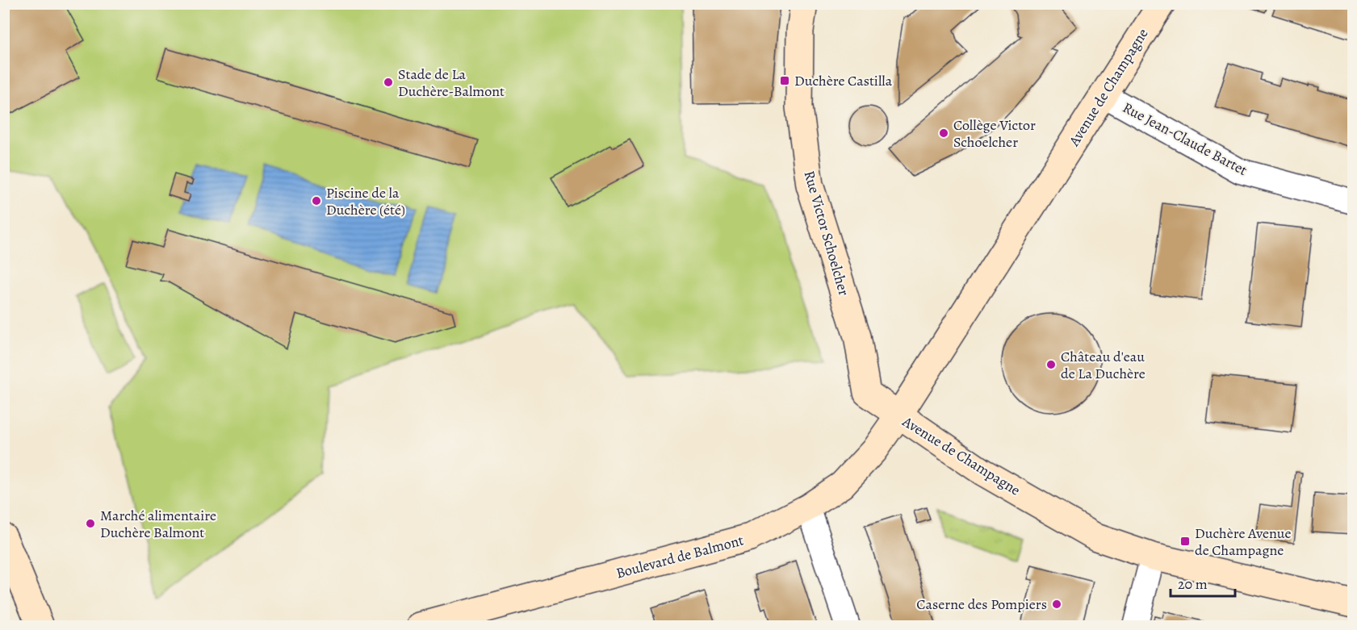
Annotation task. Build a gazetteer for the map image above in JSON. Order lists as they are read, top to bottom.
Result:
{
  "streets": {
    "street": [
      "Avenue de Champagne",
      "Rue Jean-Claude Bartet",
      "Rue Victor Schoelcher",
      "Boulevard de Balmont"
    ]
  },
  "crossings": [
    ["Avenue de Champagne", "Rue Jean-Claude Bartet"],
    ["Avenue de Champagne", "Rue Victor Schoelcher"],
    ["Avenue de Champagne", "Boulevard de Balmont"],
    ["Rue Victor Schoelcher", "Boulevard de Balmont"]
  ],
  "places": {
    "transit": ["Duchère Castilla", "Duchère Avenue de Champagne"],
    "other": [
      "Stade de La Duchère-Balmont",
      "Collège Victor Schoelcher",
      "Piscine de la Duchère (été)",
      "Château d'eau de La Duchère",
      "Marché alimentaire Duchère Balmont",
      "Caserne des Pompiers"
    ]
  },
  "scale_bar": "20 m"
}
